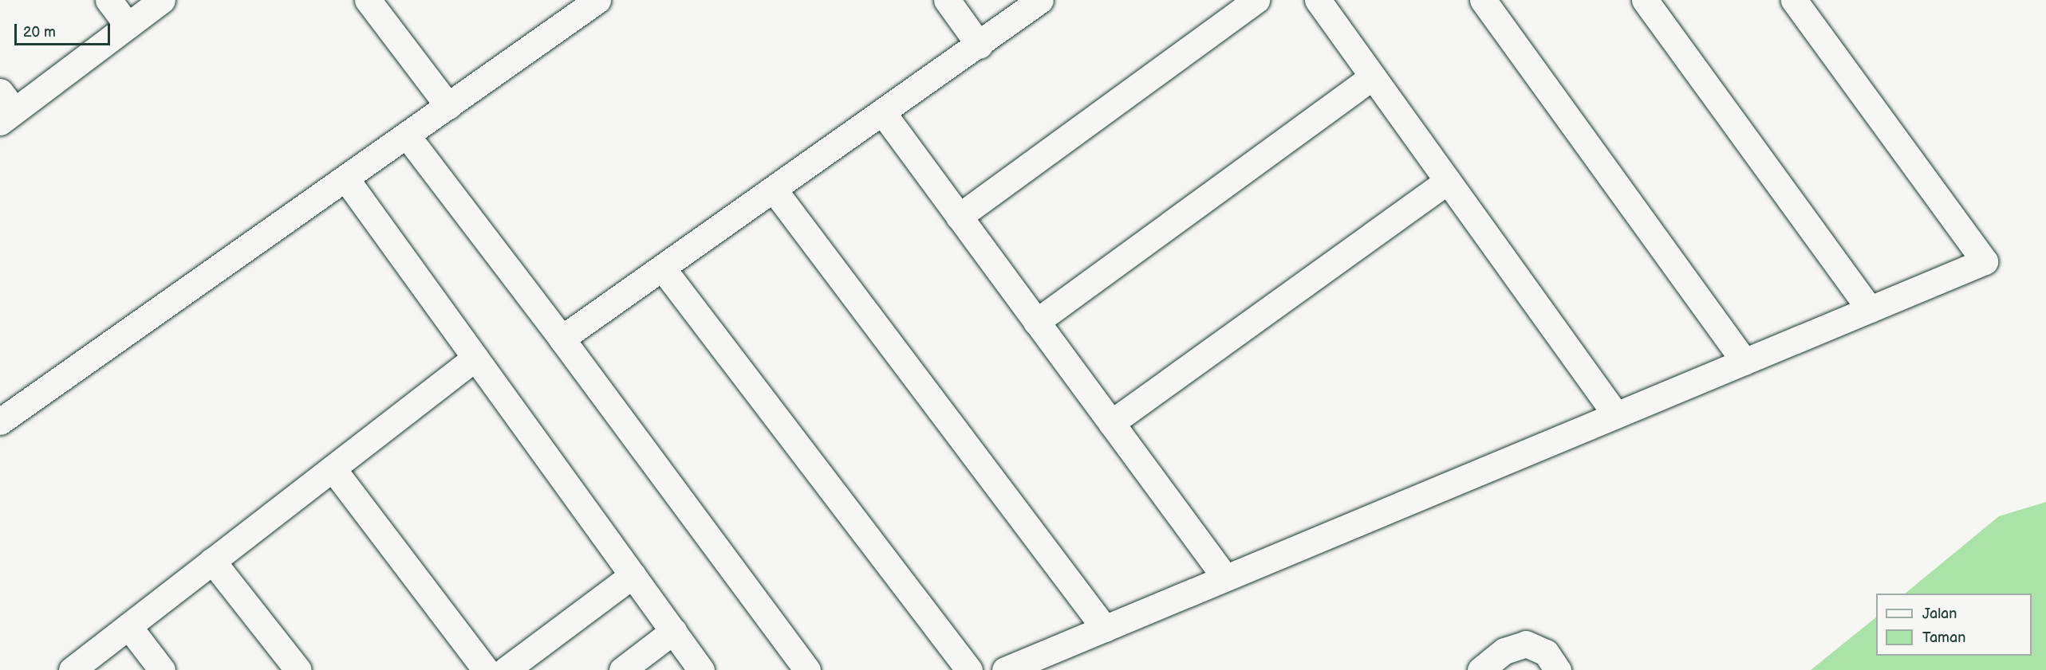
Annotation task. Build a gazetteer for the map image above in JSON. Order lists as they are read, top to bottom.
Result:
{
  "legend": ["Jalan", "Taman"],
  "scale_bar": "20 m"
}
